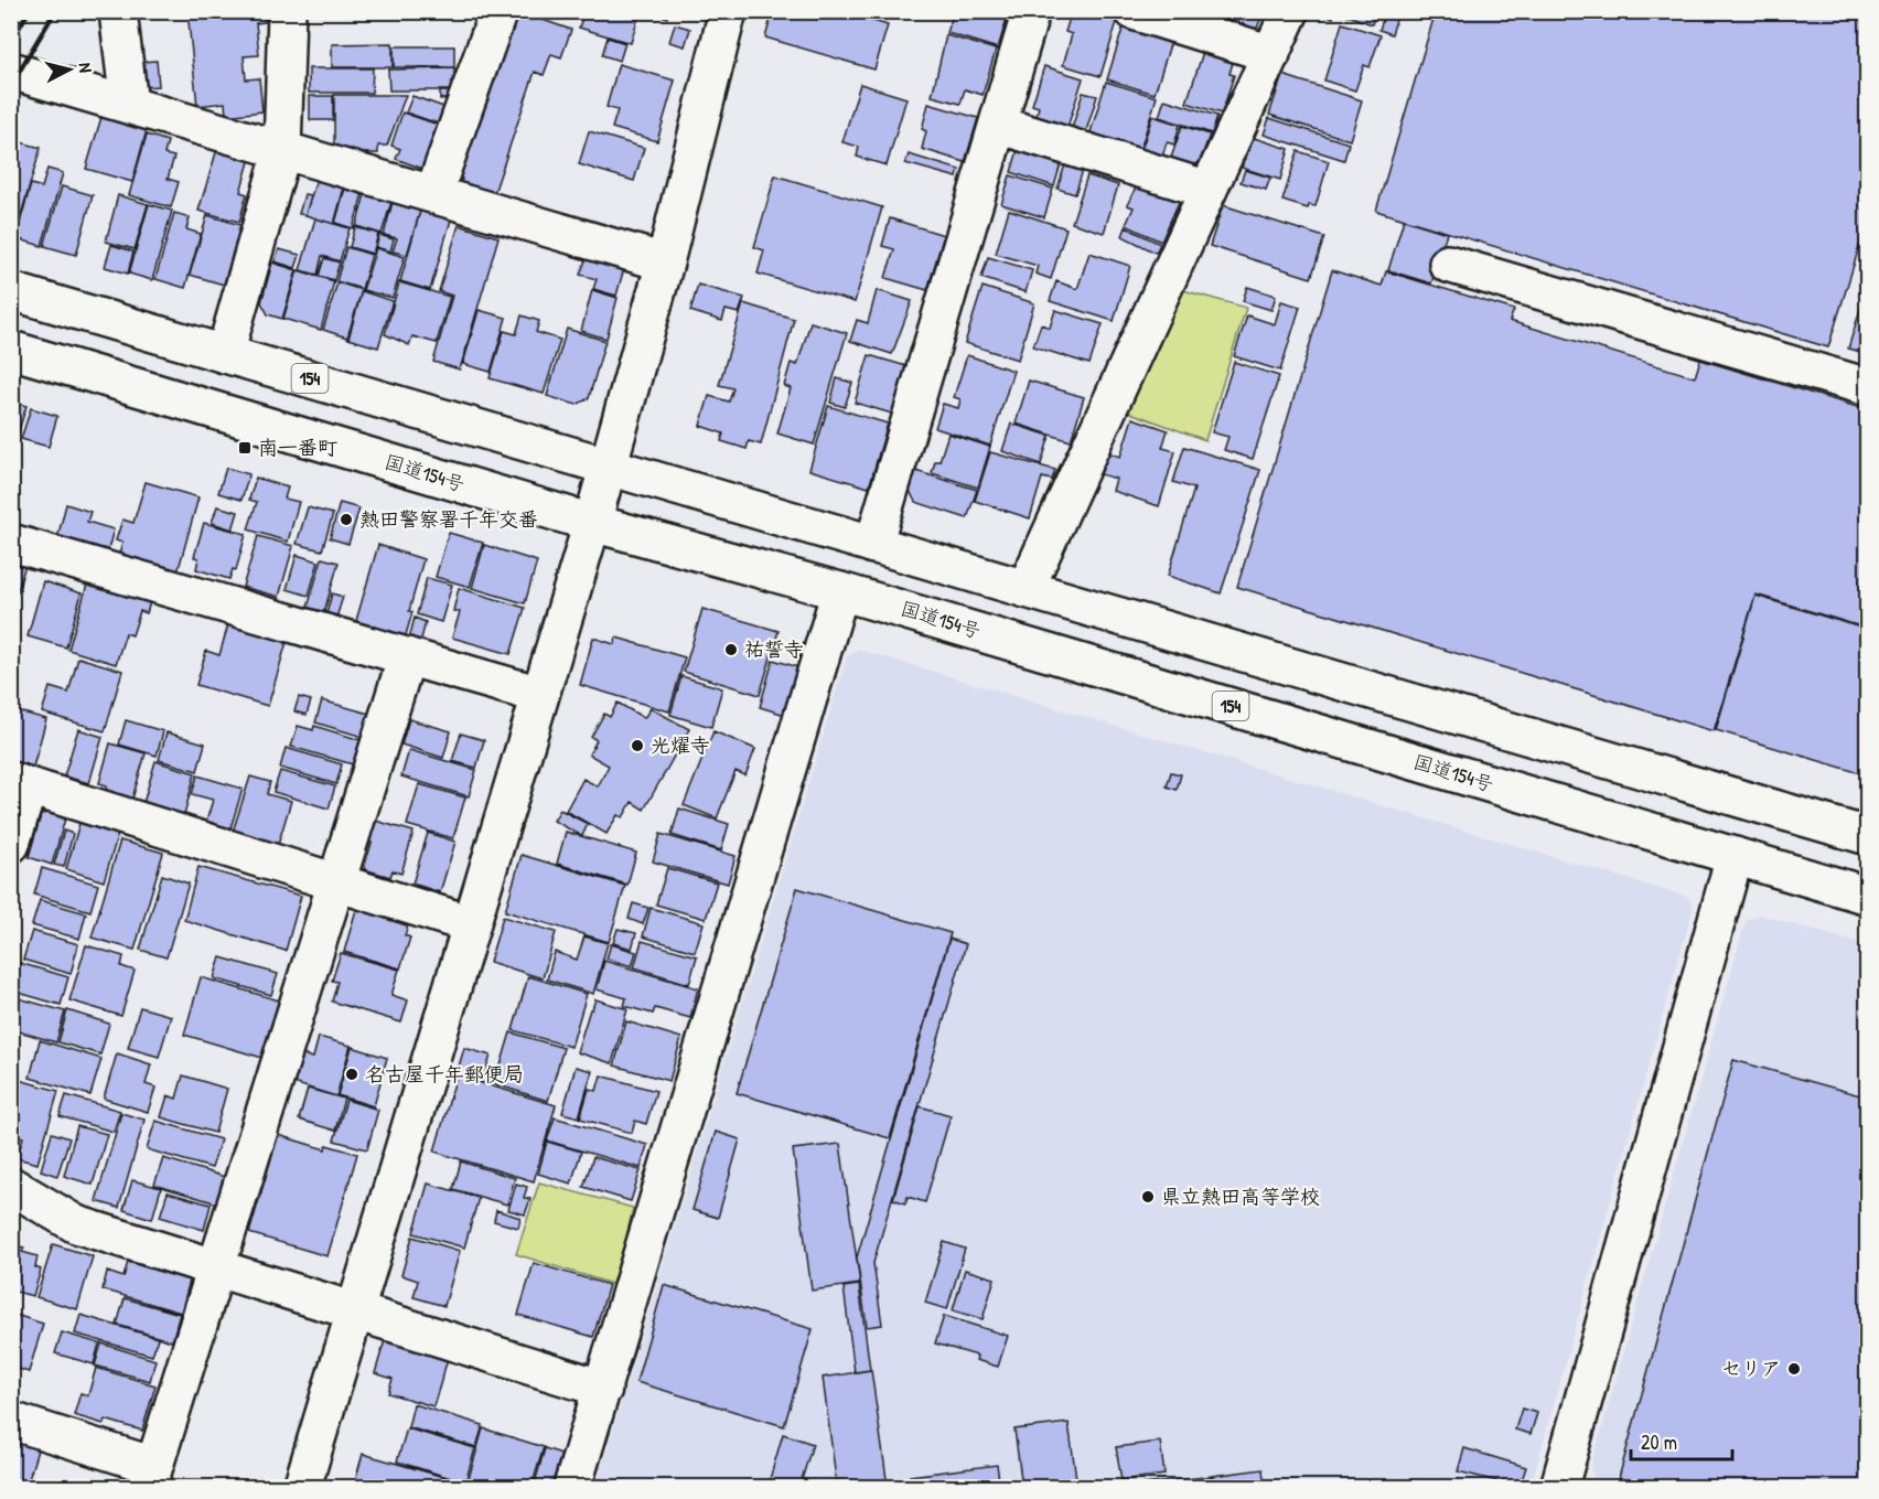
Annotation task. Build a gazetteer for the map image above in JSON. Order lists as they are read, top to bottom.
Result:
{
  "streets": {
    "main road": ["154", "国道154号"]
  },
  "places": {
    "transit": ["南一番町"],
    "other": [
      "熱田警察署千年交番",
      "祐誓寺",
      "光燿寺",
      "名古屋千年郵便局",
      "県立熱田高等学校",
      "セリア"
    ]
  },
  "scale_bar": "20 m",
  "north": "right"
}
